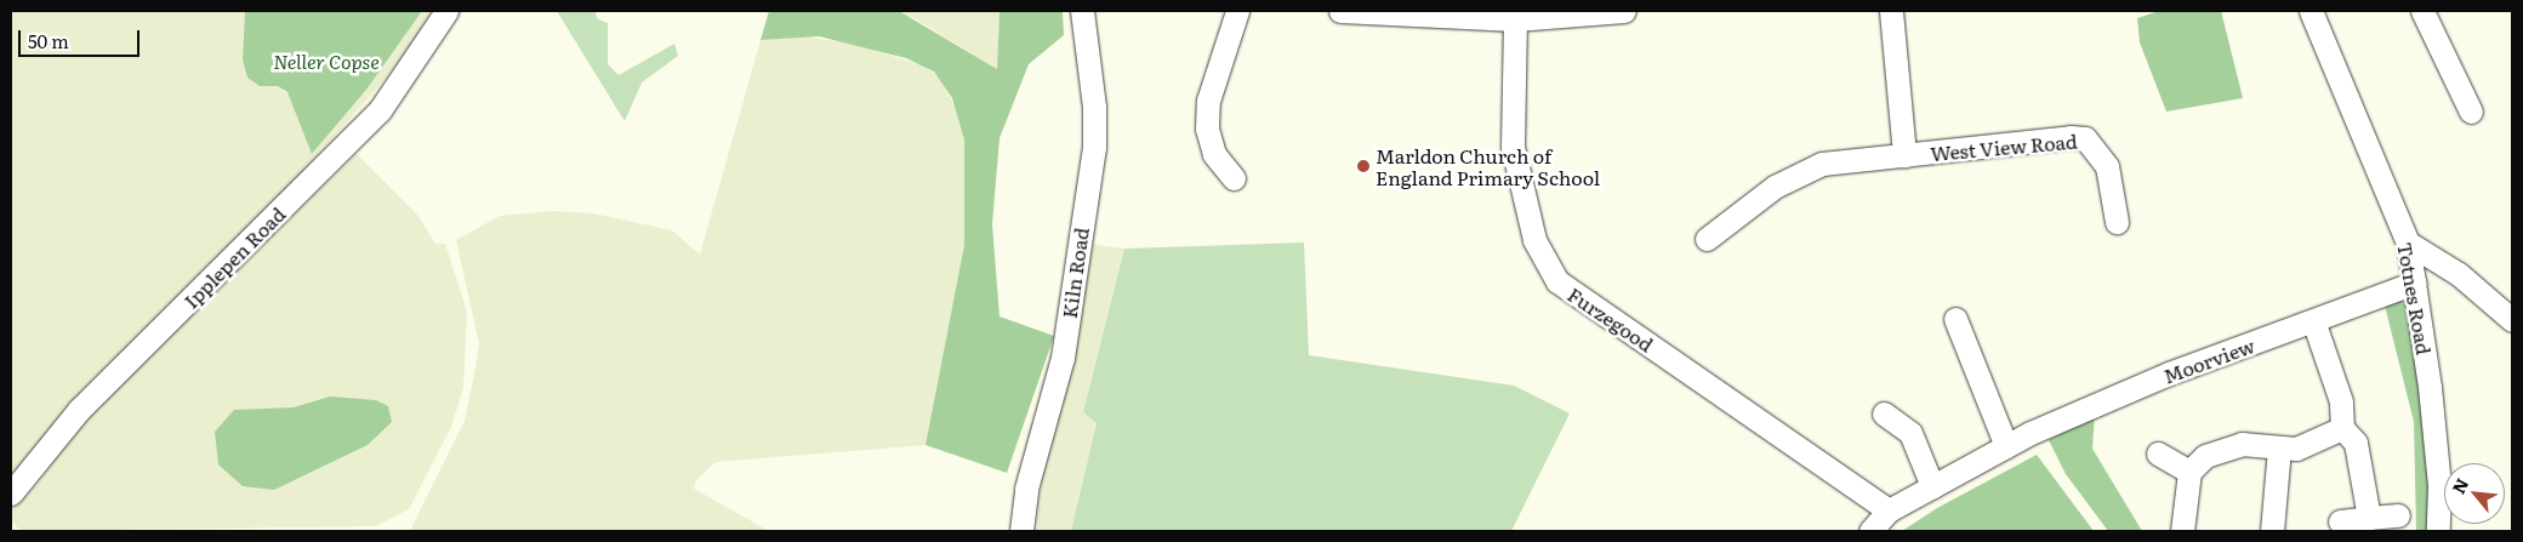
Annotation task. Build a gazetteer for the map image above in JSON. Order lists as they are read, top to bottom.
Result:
{
  "streets": {
    "street": [
      "West View Road",
      "Ipplepen Road",
      "Kiln Road",
      "Totnes Road",
      "Furzegood",
      "Moorview"
    ]
  },
  "crossings": [
    ["Totnes Road", "Moorview"],
    ["Furzegood", "Moorview"]
  ],
  "parks": ["Neller Copse"],
  "places": ["Marldon Church of England Primary School"],
  "scale_bar": "50 m",
  "north": "top left"
}
